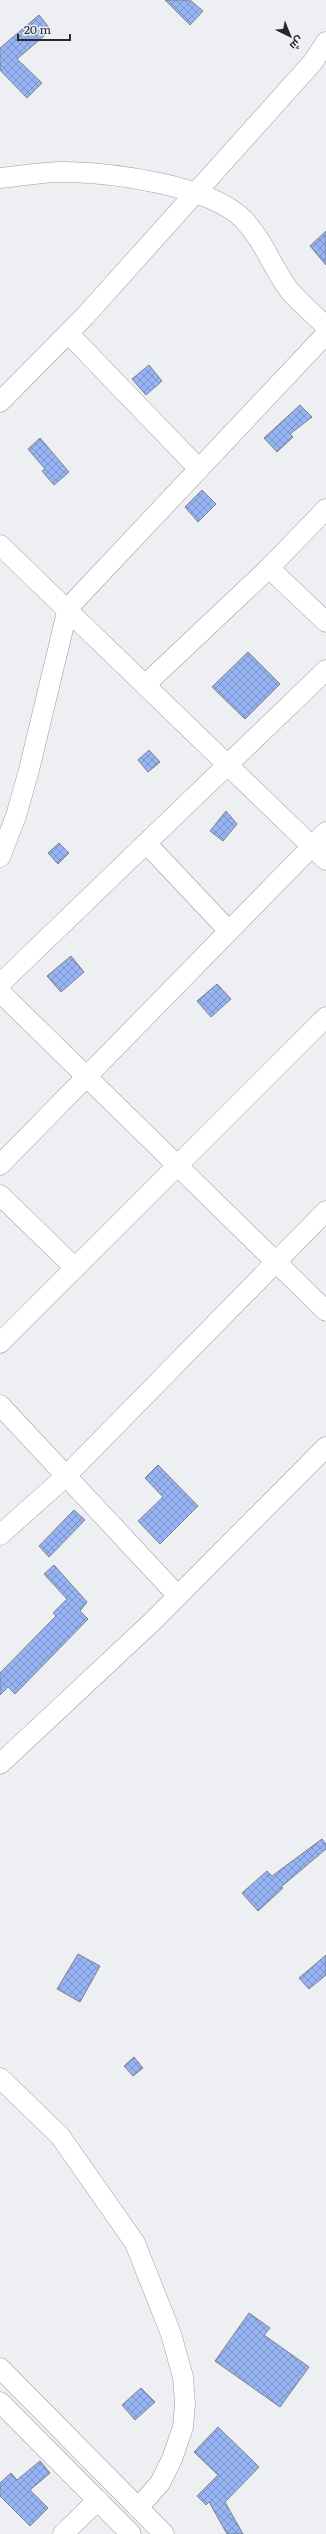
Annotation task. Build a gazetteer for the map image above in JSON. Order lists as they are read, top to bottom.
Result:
{
  "scale_bar": "20 m",
  "north": "bottom right"
}
